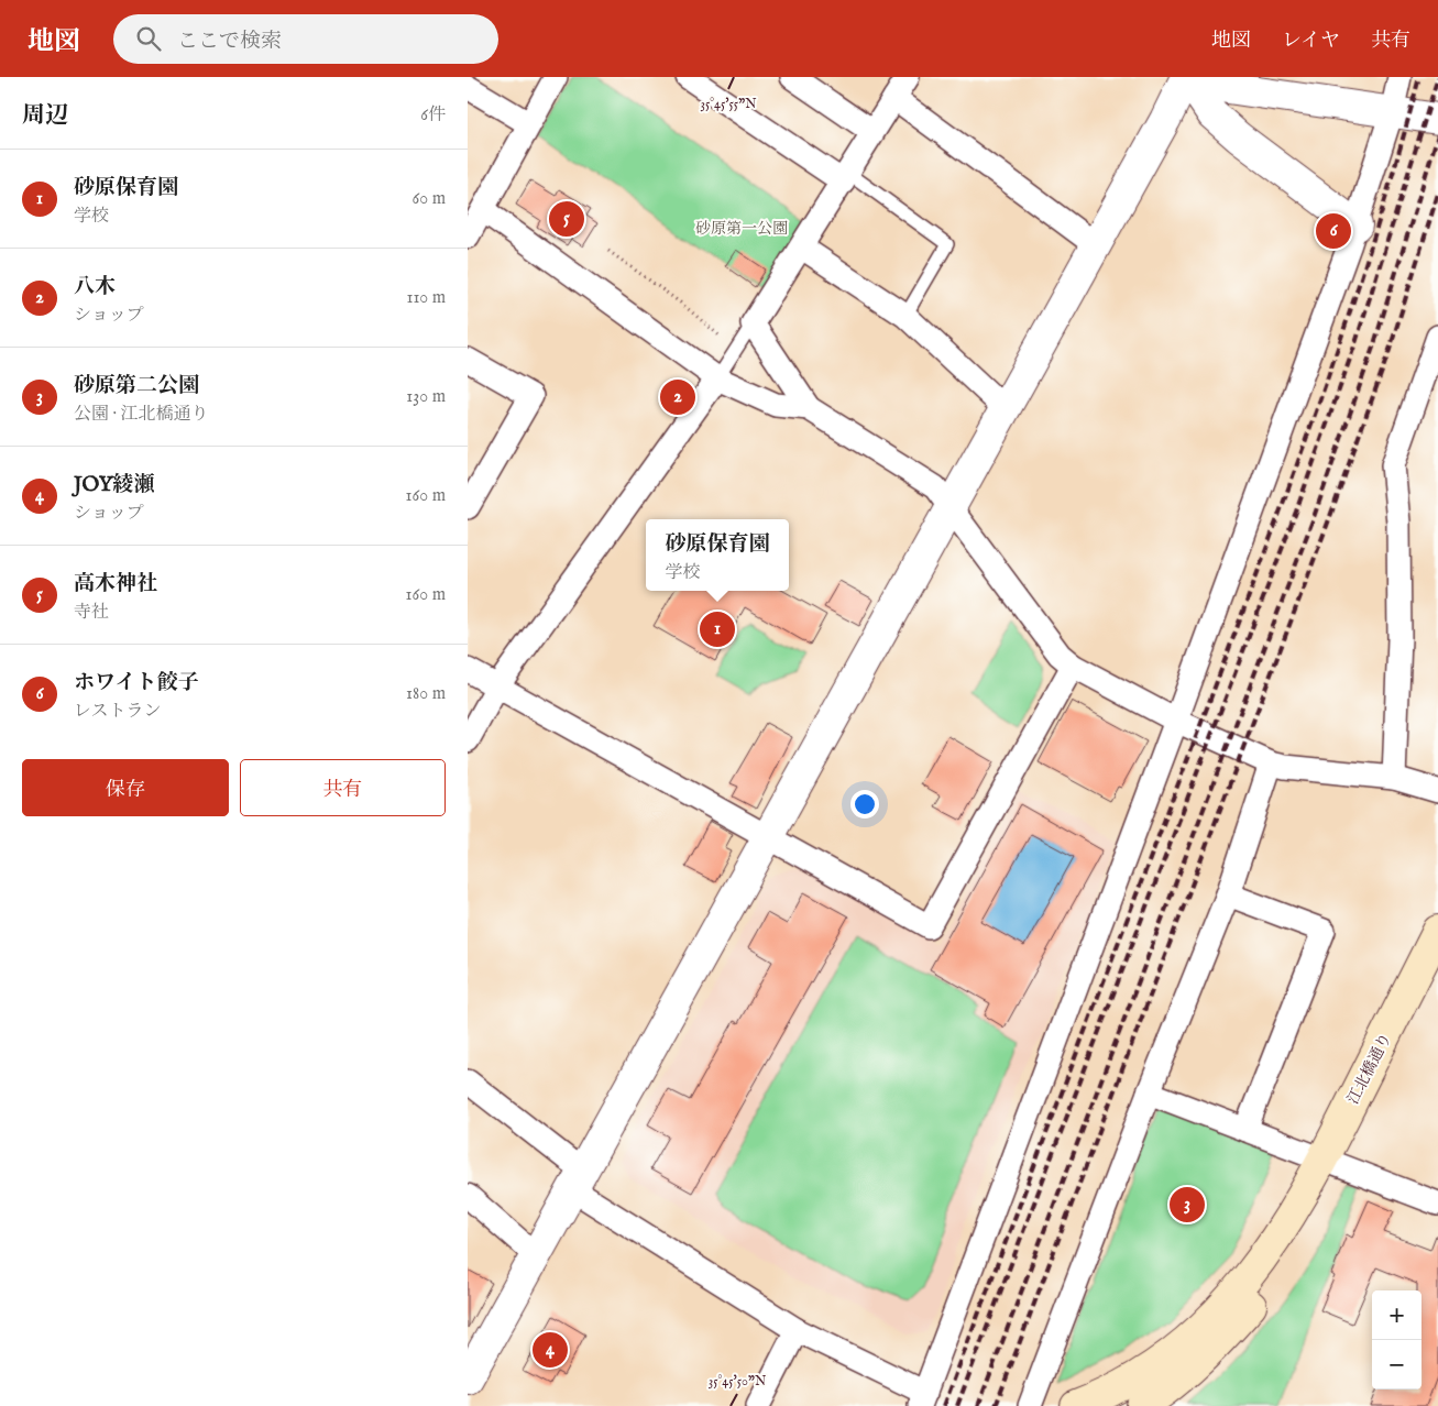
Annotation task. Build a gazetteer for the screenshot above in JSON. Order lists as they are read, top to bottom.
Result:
{
  "streets": {
    "main road": ["江北橋通り"]
  },
  "parks": ["砂原第一公園"],
  "page": {
    "header": "地図",
    "search": "ここで検索",
    "nav": ["地図", "レイヤ", "共有"],
    "heading": ["周辺", "6件"],
    "list": [
      {
        "mark": "1",
        "name": "砂原保育園",
        "note": "学校",
        "value": "60 m"
      },
      {
        "mark": "2",
        "name": "八木",
        "note": "ショップ",
        "value": "110 m"
      },
      {
        "mark": "3",
        "name": "砂原第二公園",
        "note": "公園 · 江北橋通り",
        "value": "130 m"
      },
      {
        "mark": "4",
        "name": "JOY綾瀬",
        "note": "ショップ",
        "value": "160 m"
      },
      {
        "mark": "5",
        "name": "高木神社",
        "note": "寺社",
        "value": "160 m"
      },
      {
        "mark": "6",
        "name": "ホワイト餃子",
        "note": "レストラン",
        "value": "180 m"
      }
    ],
    "pins": [
      "5",
      "6",
      "2",
      "1",
      "3",
      "4"
    ],
    "popup": ["砂原保育園", "学校"],
    "buttons": ["保存", "共有"],
    "map_buttons": ["+", "−"]
  },
  "coordinates": ["35°45'55\"N", "35°45'50\"N"]
}
